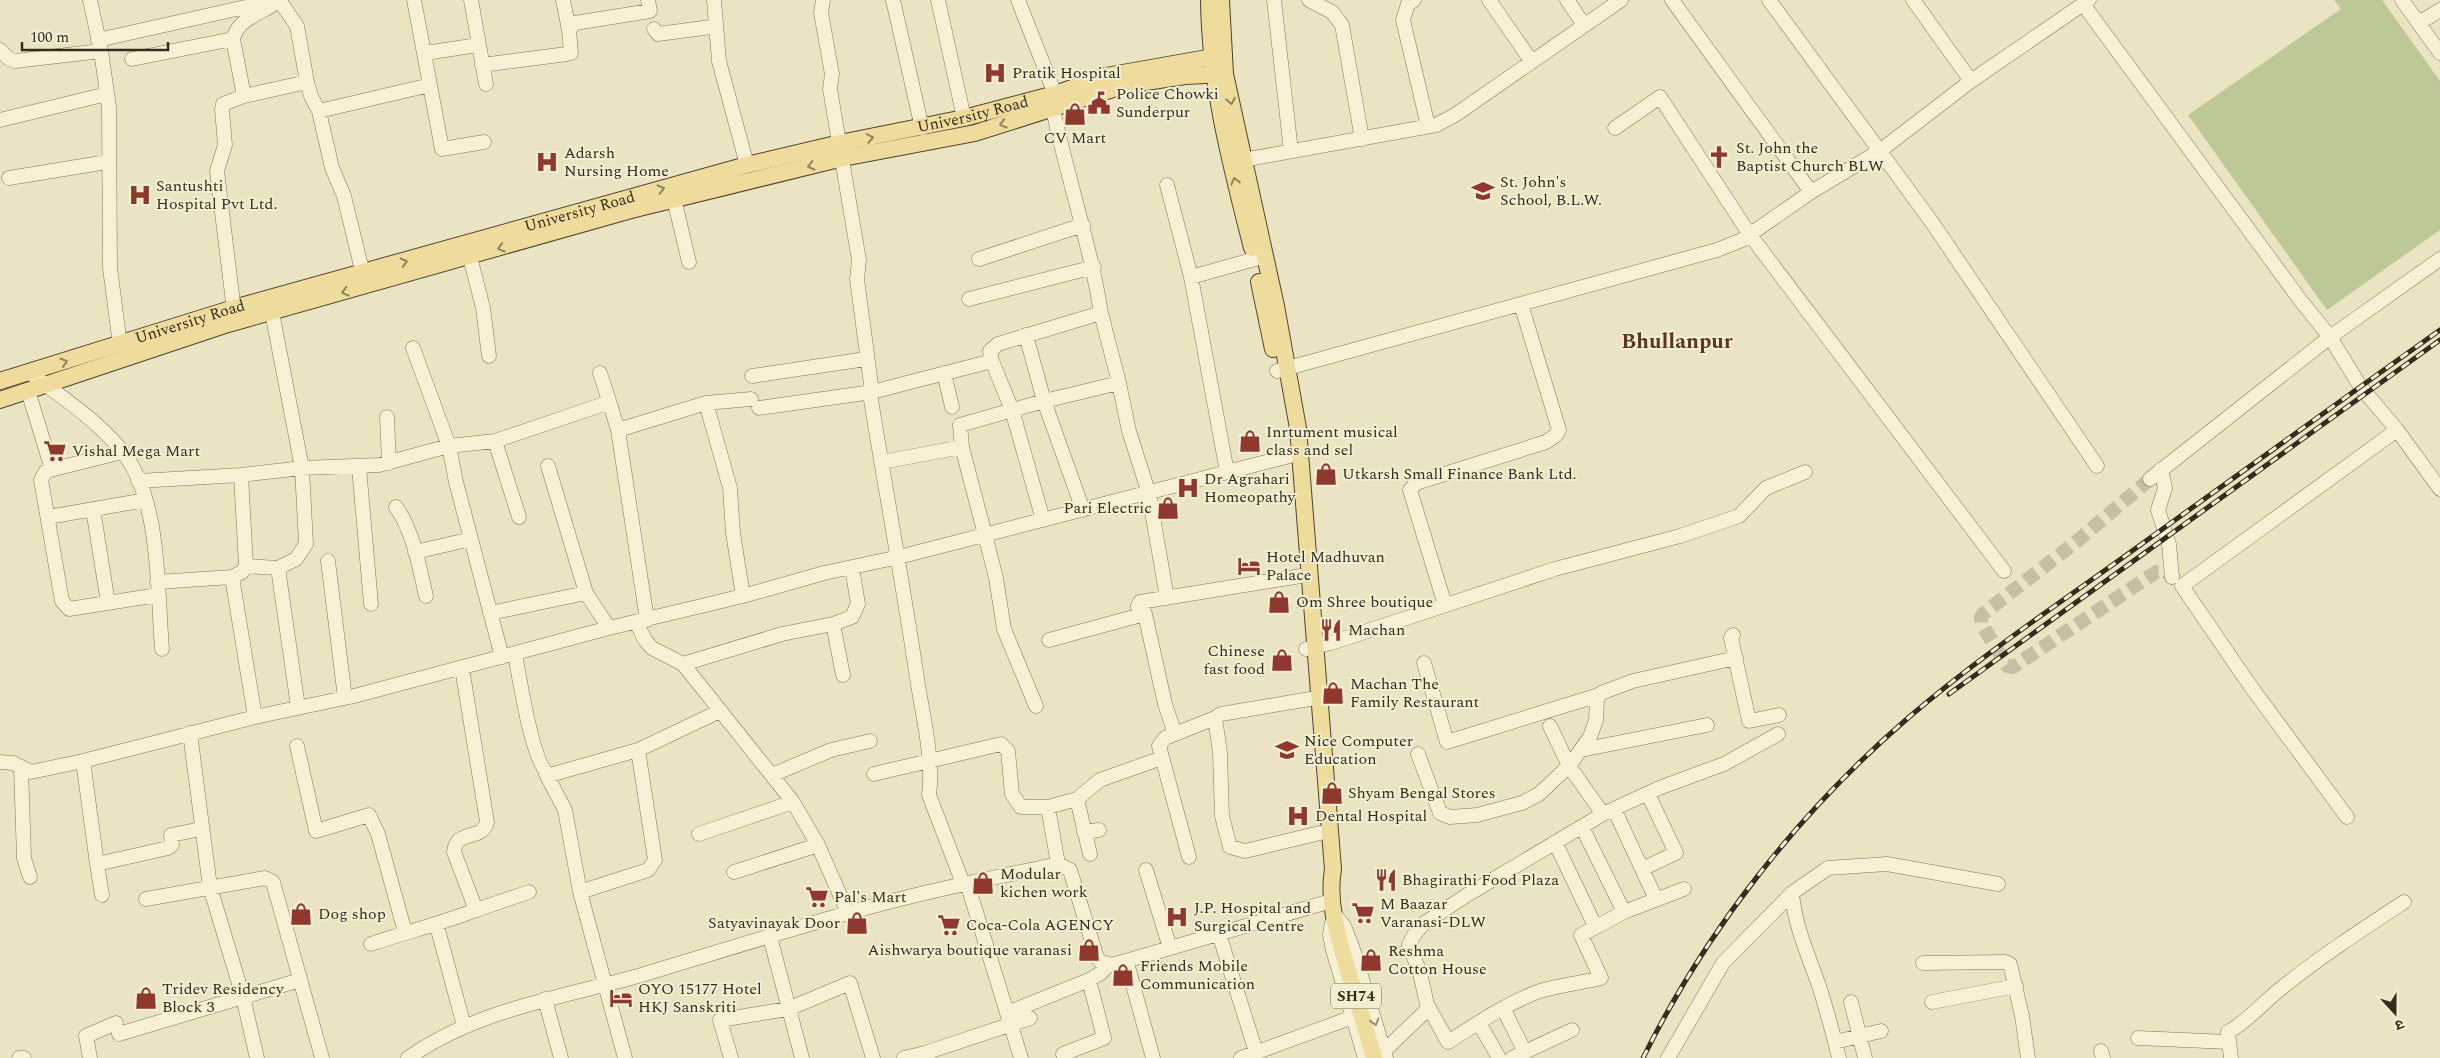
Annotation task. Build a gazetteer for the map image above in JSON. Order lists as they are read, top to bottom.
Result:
{
  "streets": {
    "main road": ["University Road", "SH74"]
  },
  "crossings": [
    ["University Road", "SH74"]
  ],
  "districts": ["Bhullanpur"],
  "places": {
    "hospital": [
      "Pratik Hospital",
      "Adarsh Nursing Home",
      "Santushti Hospital Pvt Ltd.",
      "Dr Agrahari Homeopathy",
      "Dental Hospital",
      "J.P. Hospital and Surgical Centre"
    ],
    "public building": ["Police Chowki Sunderpur"],
    "shop": [
      "CV Mart",
      "Inrtument musical class and sel",
      "Utkarsh Small Finance Bank Ltd.",
      "Pari Electric",
      "Om Shree boutique",
      "Chinese fast food",
      "Machan The Family Restaurant",
      "Shyam Bengal Stores",
      "Modular kichen work",
      "Dog shop",
      "Satyavinayak Door",
      "Aishwarya boutique varanasi",
      "Reshma Cotton House",
      "Friends Mobile Communication",
      "Tridev Residency Block 3"
    ],
    "church": ["St. John the Baptist Church BLW"],
    "school or university": ["St. John's School, B.L.W.", "Nice Computer Education"],
    "supermarket": [
      "Vishal Mega Mart",
      "Pal's Mart",
      "M Baazar Varanasi-DLW",
      "Coca-Cola AGENCY"
    ],
    "hotel": ["Hotel Madhuvan Palace", "OYO 15177 Hotel HKJ Sanskriti"],
    "restaurant": ["Machan", "Bhagirathi Food Plaza"]
  },
  "scale_bar": "100 m",
  "north": "bottom"
}
